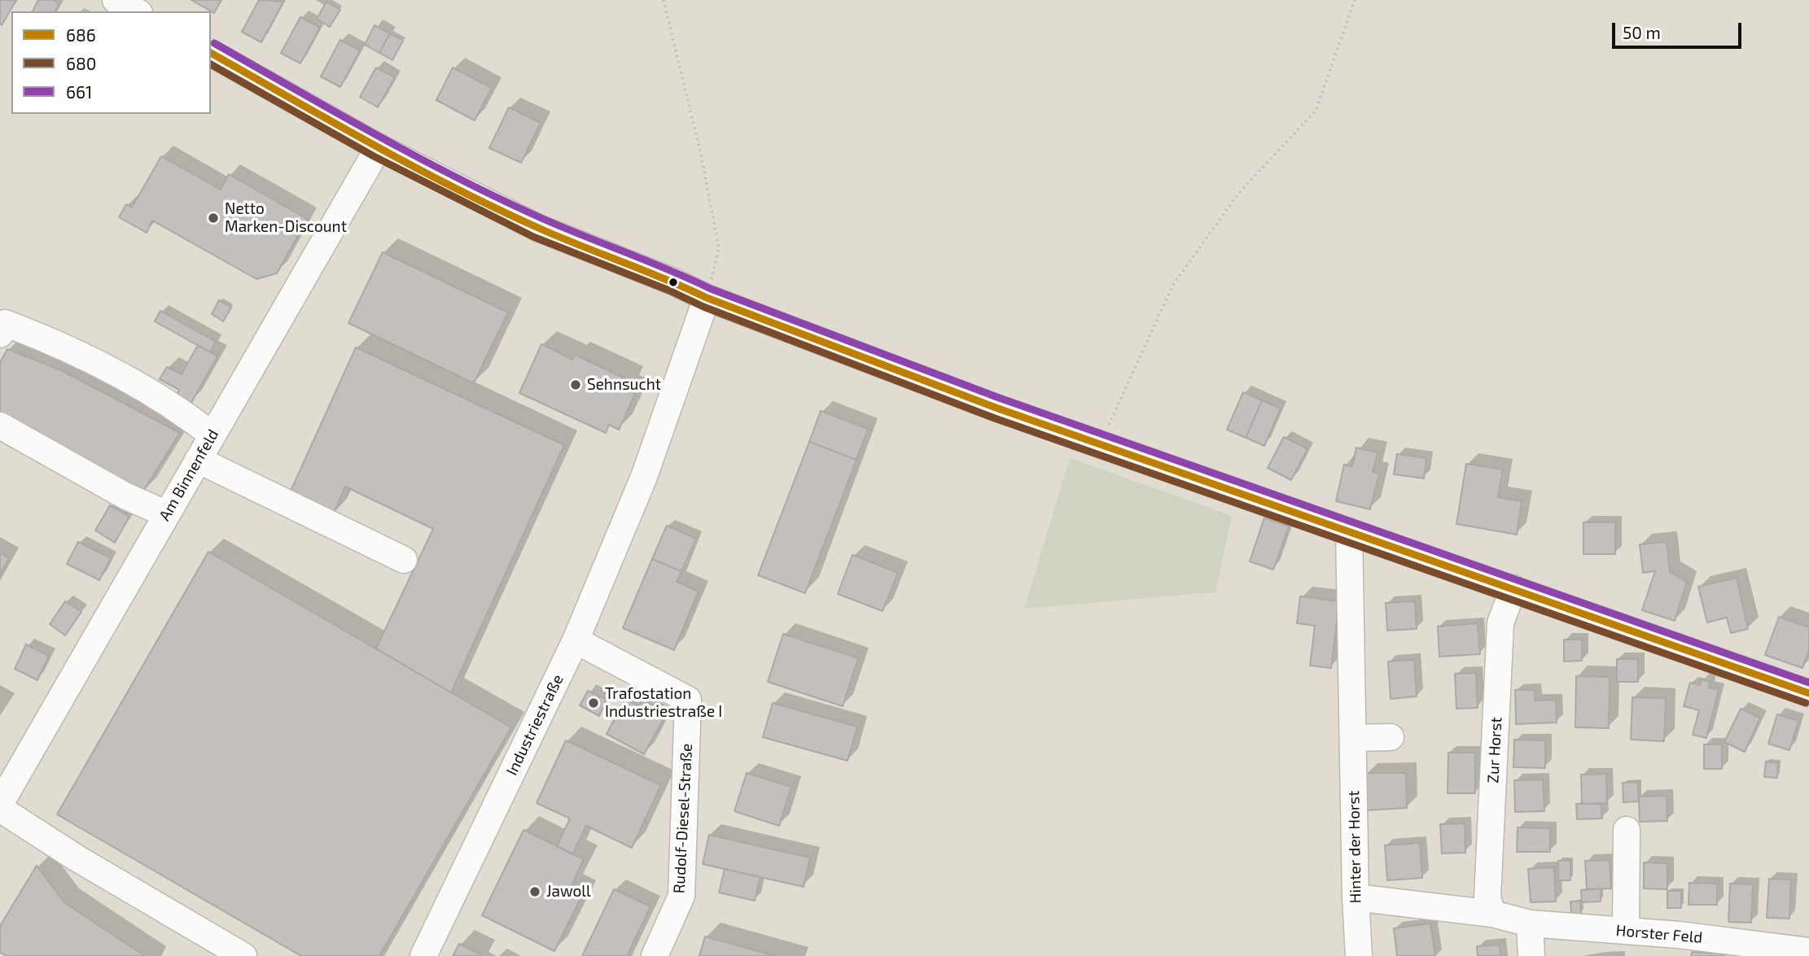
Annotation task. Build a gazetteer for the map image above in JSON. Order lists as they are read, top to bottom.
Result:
{
  "streets": {
    "street": [
      "Am Binnenfeld",
      "Industriestraße",
      "Zur Horst",
      "Rudolf-Diesel-Straße",
      "Hinter der Horst",
      "Horster Feld"
    ]
  },
  "crossings": [
    ["Industriestraße", "Rudolf-Diesel-Straße"],
    ["Zur Horst", "Horster Feld"],
    ["Hinter der Horst", "Horster Feld"]
  ],
  "places": [
    "Netto Marken-Discount",
    "Sehnsucht",
    "Trafostation Industriestraße I",
    "Jawoll"
  ],
  "lines": ["transit line 661", "transit line 686", "transit line 680"],
  "legend": ["686", "680", "661"],
  "scale_bar": "50 m"
}
